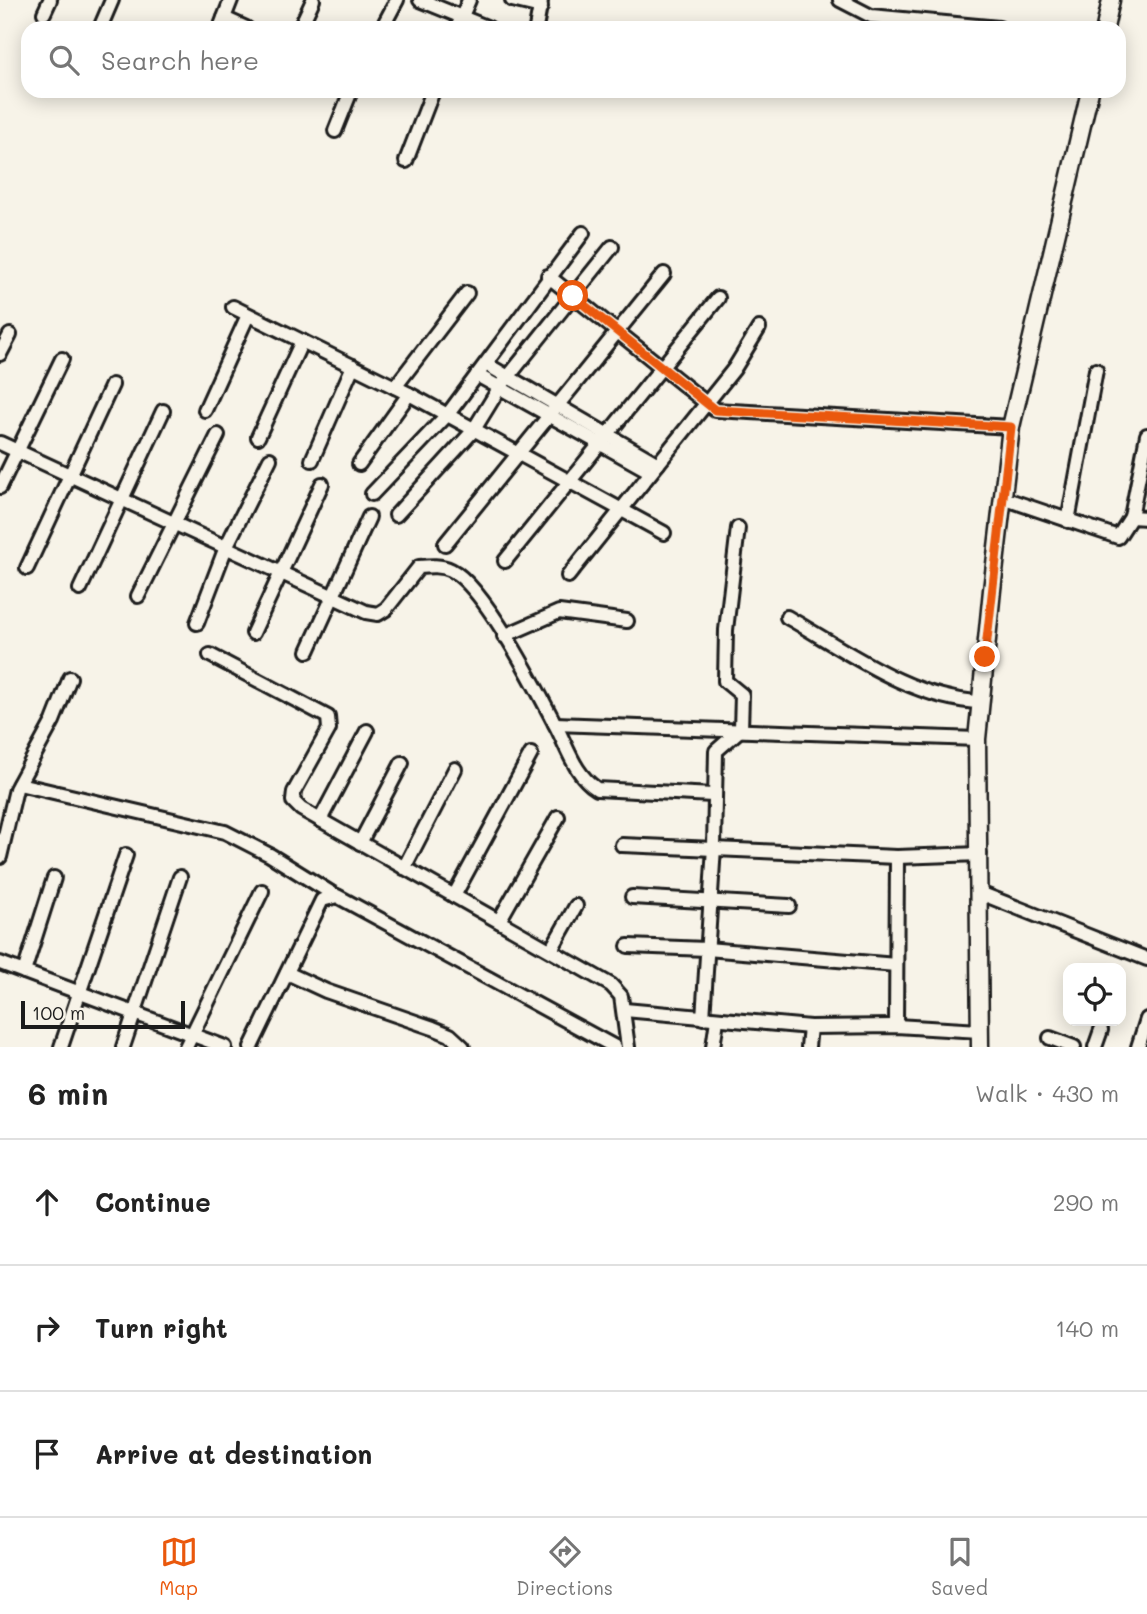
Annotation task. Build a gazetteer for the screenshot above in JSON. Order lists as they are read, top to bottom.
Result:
{
  "scale_bar": "100 m",
  "page": {
    "search": "Search here",
    "scale": "100 m",
    "heading": ["6 min", "Walk · 430 m"],
    "list": [
      ["Continue", "290 m"],
      ["Turn right", "140 m"],
      "Arrive at destination"
    ],
    "nav": ["Map", "Directions", "Saved"]
  }
}
